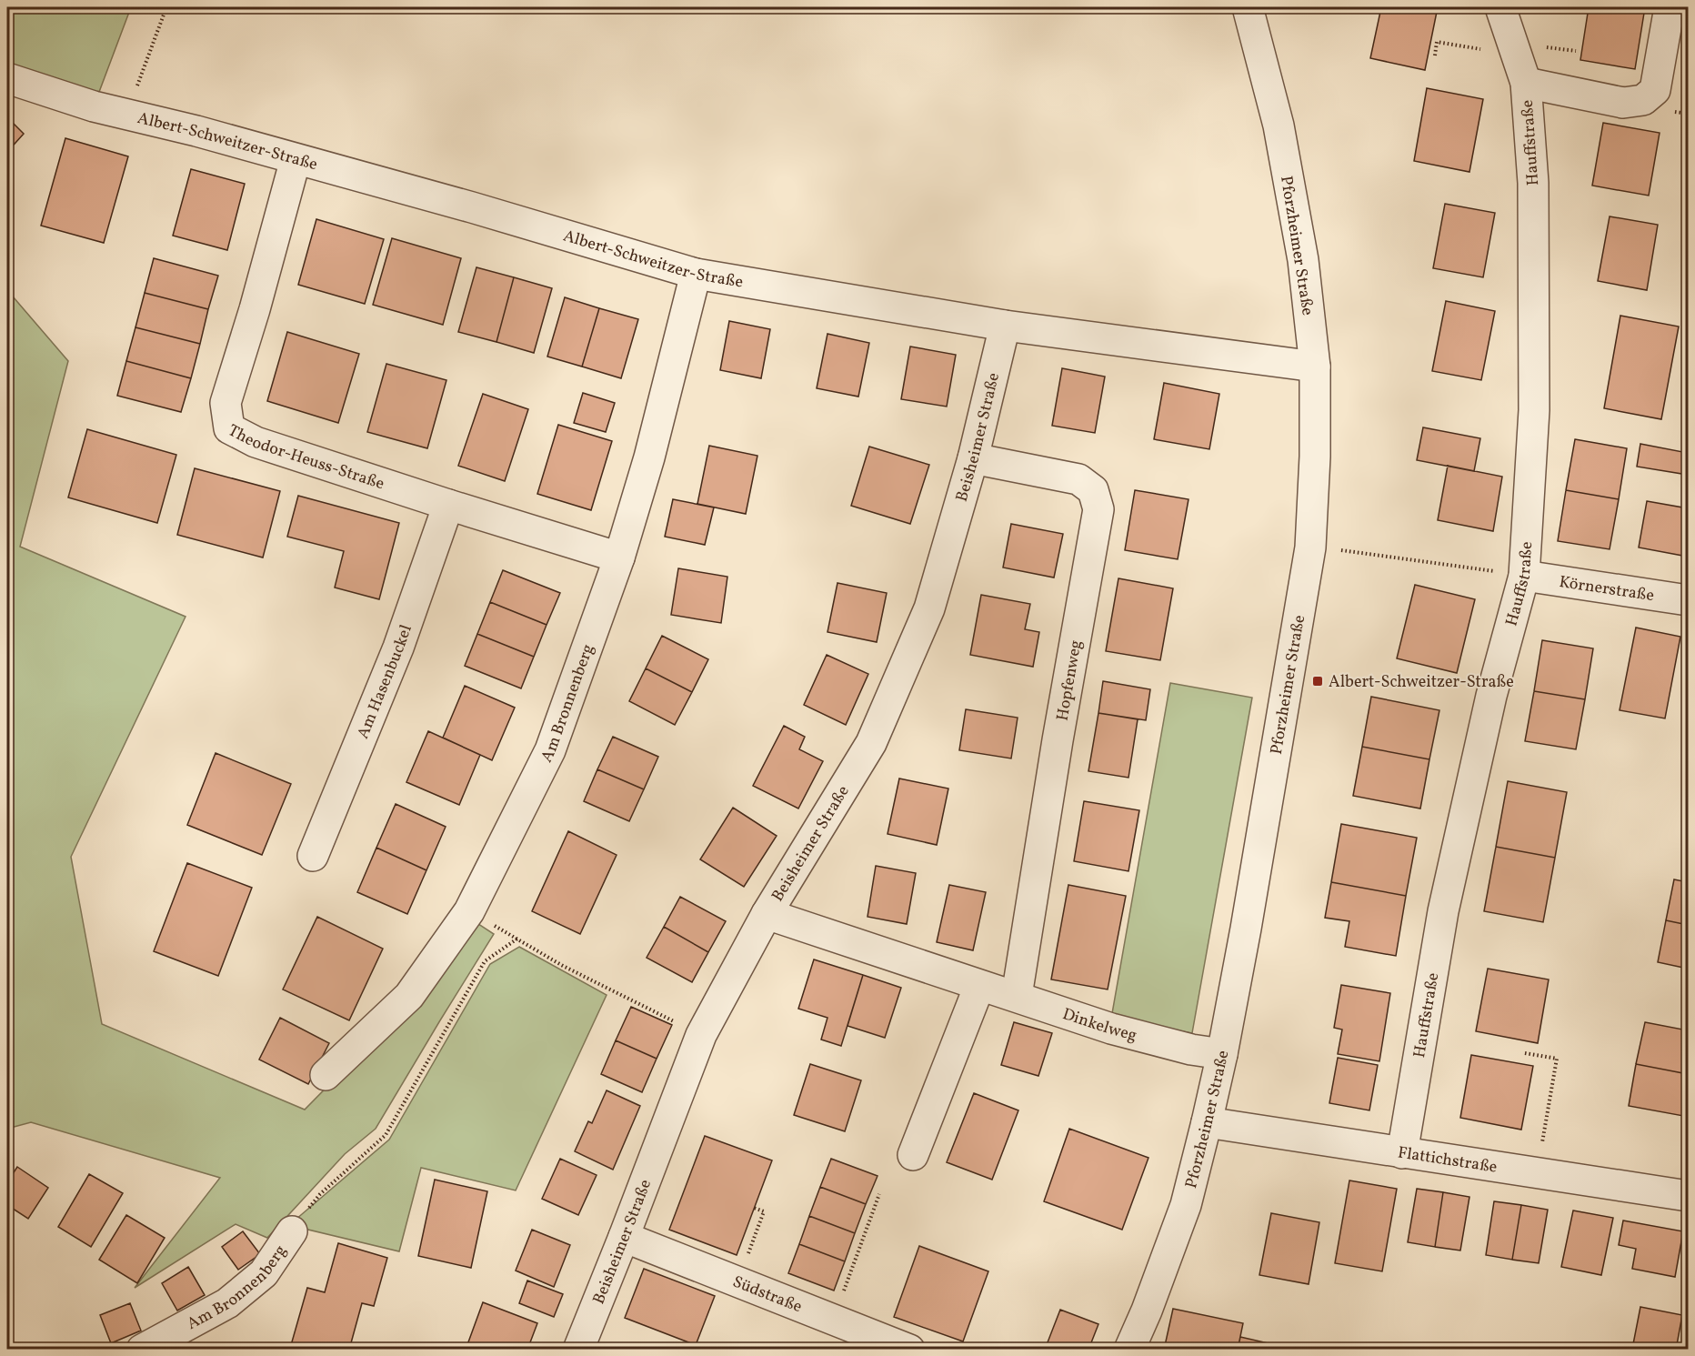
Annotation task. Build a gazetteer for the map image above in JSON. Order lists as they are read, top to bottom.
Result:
{
  "streets": {
    "street": [
      "Albert-Schweitzer-Straße",
      "Hauffstraße",
      "Pforzheimer Straße",
      "Beisheimer Straße",
      "Theodor-Heuss-Straße",
      "Körnerstraße",
      "Hopfenweg",
      "Am Hasenbuckel",
      "Am Bronnenberg",
      "Dinkelweg",
      "Flattichstraße",
      "Südstraße"
    ]
  },
  "crossings": [
    ["Albert-Schweitzer-Straße", "Pforzheimer Straße"],
    ["Albert-Schweitzer-Straße", "Beisheimer Straße"],
    ["Albert-Schweitzer-Straße", "Theodor-Heuss-Straße"],
    ["Albert-Schweitzer-Straße", "Am Bronnenberg"],
    ["Hauffstraße", "Körnerstraße"],
    ["Hauffstraße", "Flattichstraße"],
    ["Pforzheimer Straße", "Dinkelweg"],
    ["Pforzheimer Straße", "Flattichstraße"],
    ["Beisheimer Straße", "Hopfenweg"],
    ["Beisheimer Straße", "Dinkelweg"],
    ["Beisheimer Straße", "Südstraße"],
    ["Theodor-Heuss-Straße", "Am Hasenbuckel"],
    ["Theodor-Heuss-Straße", "Am Bronnenberg"],
    ["Hopfenweg", "Dinkelweg"]
  ],
  "places": {
    "transit": ["Albert-Schweitzer-Straße"]
  }
}
